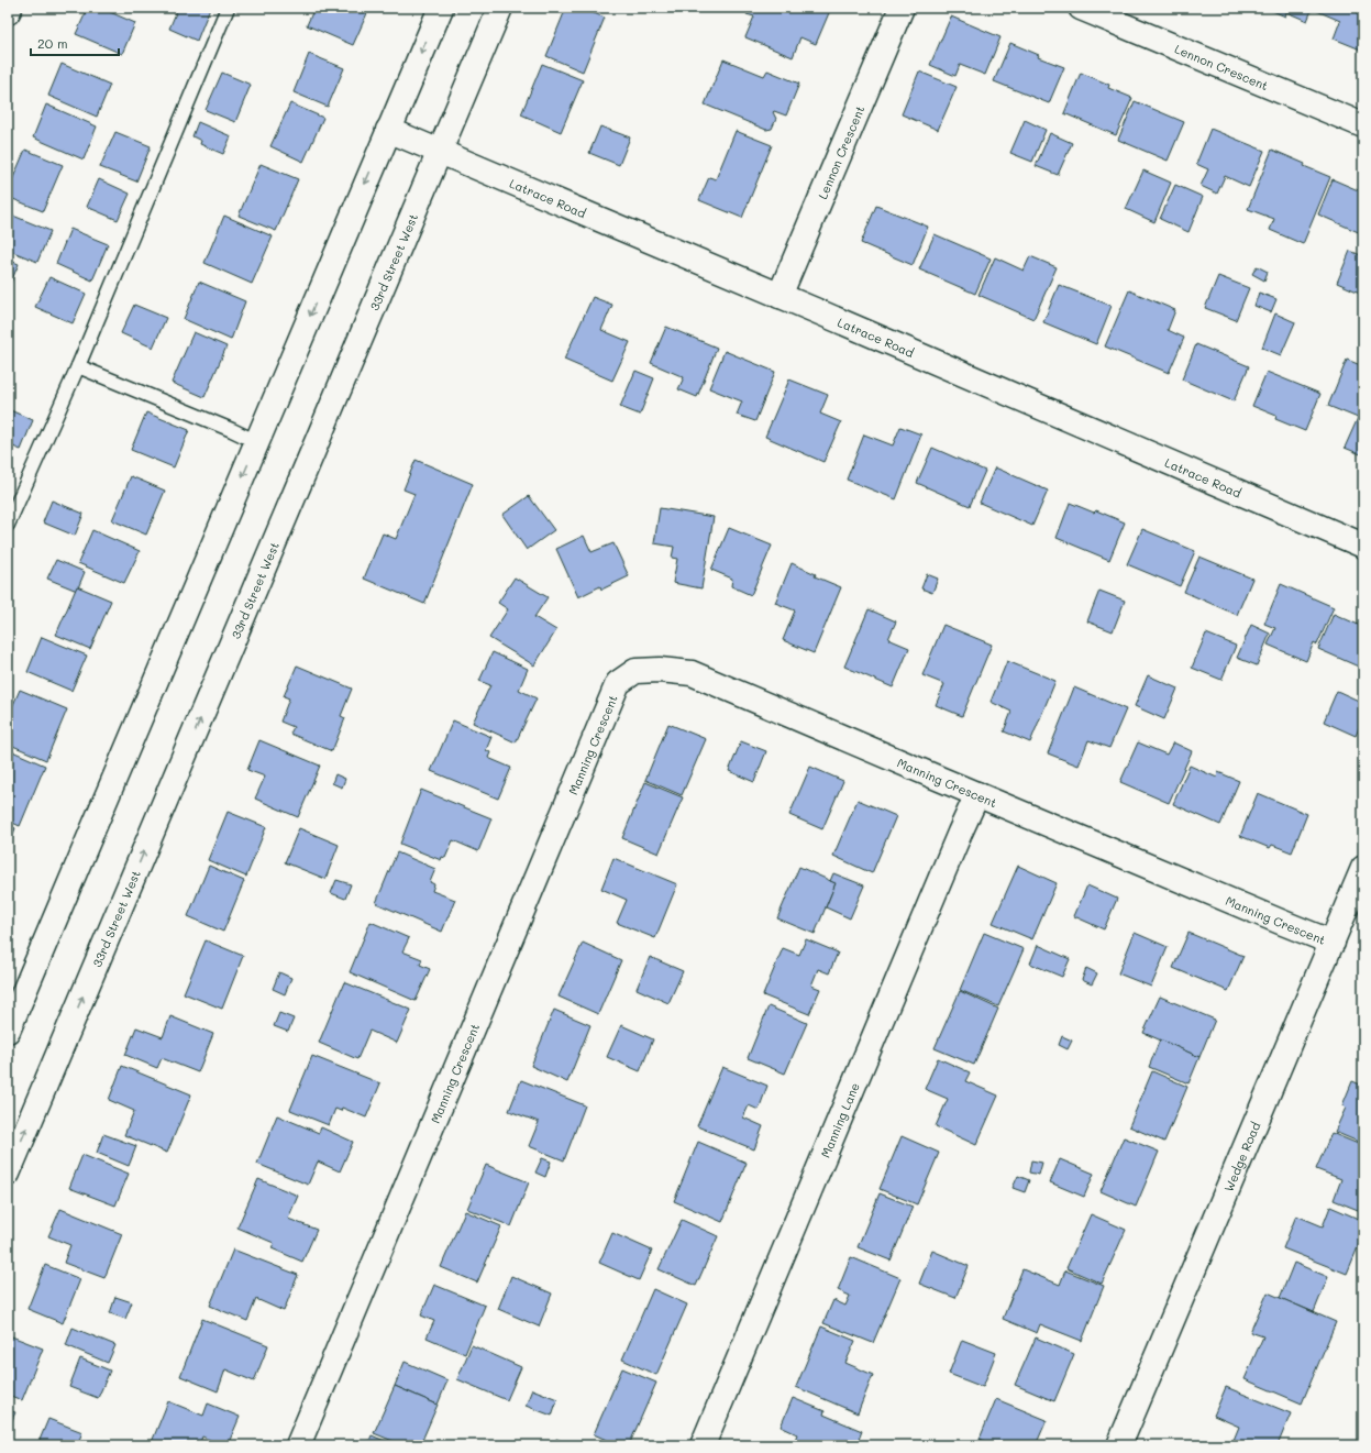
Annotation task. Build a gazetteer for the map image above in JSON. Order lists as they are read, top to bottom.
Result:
{
  "streets": {
    "street": [
      "Lennon Crescent",
      "Latrace Road",
      "33rd Street West",
      "Manning Crescent",
      "Manning Lane",
      "Wedge Road"
    ]
  },
  "crossings": [
    ["Lennon Crescent", "Latrace Road"],
    ["Latrace Road", "33rd Street West"],
    ["Manning Crescent", "Manning Lane"],
    ["Manning Crescent", "Wedge Road"]
  ],
  "scale_bar": "20 m"
}
